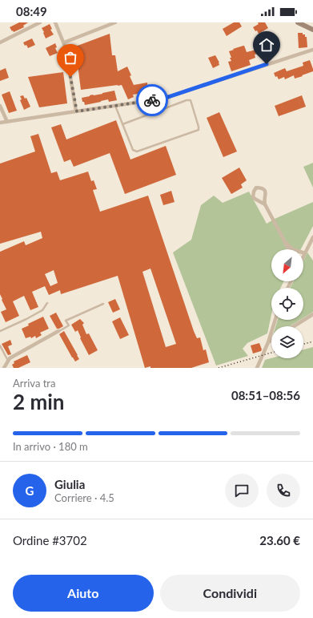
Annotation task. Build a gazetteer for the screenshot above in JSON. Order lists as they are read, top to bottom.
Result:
{
  "north": "bottom left",
  "page": {
    "status": "08:49",
    "heading": ["2 min", "Arriva tra", "08:51–08:56"],
    "panel": [
      "Giulia",
      "Corriere · 4.5",
      "Ordine #3702",
      "23.60 €"
    ],
    "bar": "In arrivo · 180 m",
    "round": "G",
    "buttons": ["Aiuto", "Condividi"]
  }
}
